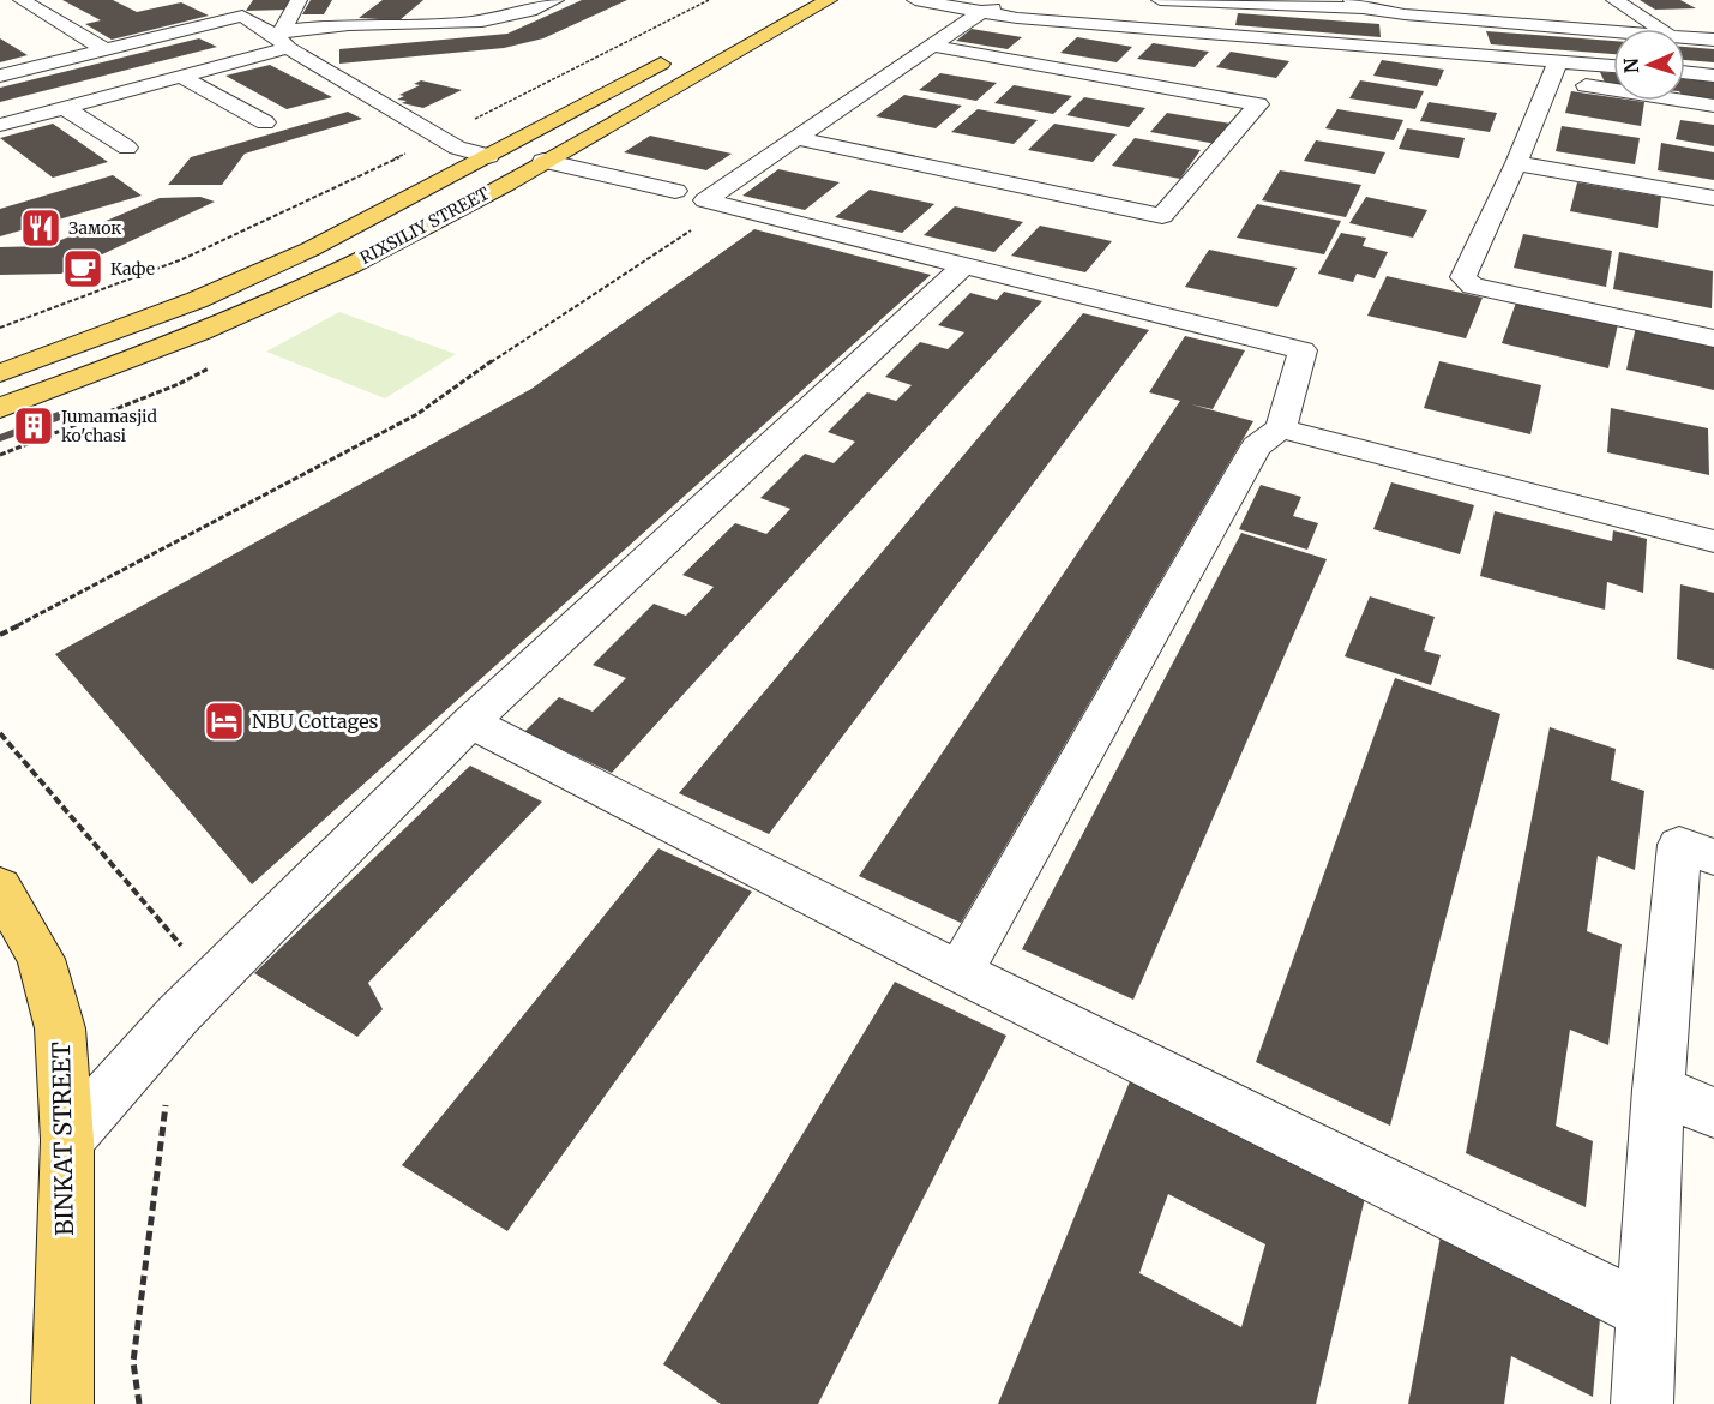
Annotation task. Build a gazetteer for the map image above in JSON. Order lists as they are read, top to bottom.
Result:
{
  "streets": {
    "main road": ["RIXSILIY STREET", "BINKAT STREET"]
  },
  "places": {
    "restaurant": ["Замок"],
    "cafe": ["Кафе"],
    "building": ["Jumamasjid ko'chasi"],
    "hotel": ["NBU Cottages"]
  },
  "north": "left"
}
